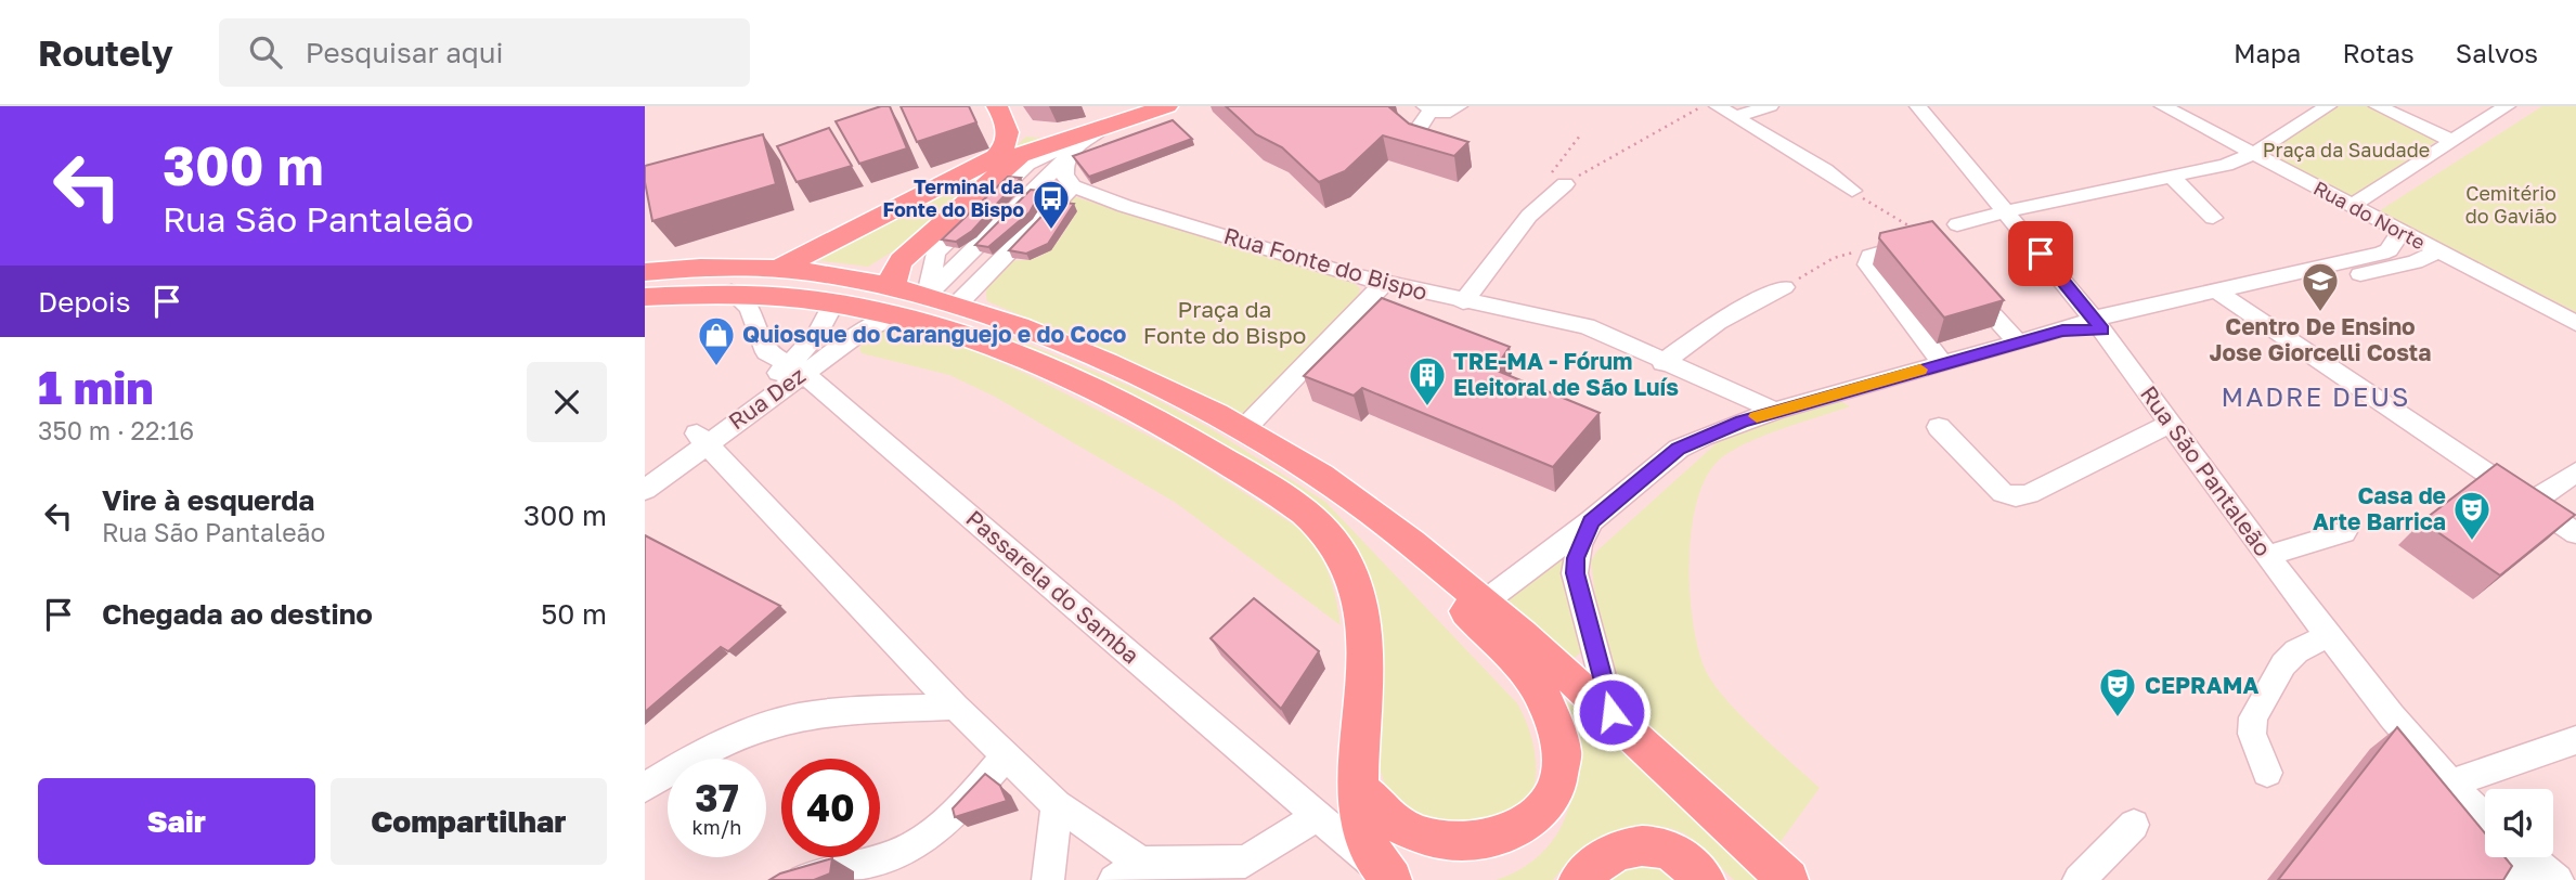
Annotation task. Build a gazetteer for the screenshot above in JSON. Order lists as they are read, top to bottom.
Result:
{
  "streets": {
    "street": [
      "Rua do Norte",
      "Rua Fonte do Bispo",
      "Rua Dez",
      "Rua São Pantaleão",
      "Passarela do Samba"
    ]
  },
  "crossings": [
    ["Rua Dez", "Passarela do Samba"]
  ],
  "districts": ["MADRE DEUS"],
  "parks": ["Praça da Saudade", "Cemitério do Gavião", "Praça da Fonte do Bispo"],
  "places": {
    "bus stop": ["Terminal da Fonte do Bispo"],
    "school or university": ["Centro De Ensino Jose Giorcelli Costa"],
    "shop": ["Quiosque do Caranguejo e do Coco"],
    "building": ["TRE-MA - Fórum Eleitoral de São Luís"],
    "theatre": ["Casa de Arte Barrica", "CEPRAMA"]
  },
  "page": {
    "header": "Routely",
    "search": "Pesquisar aqui",
    "nav": ["Mapa", "Rotas", "Salvos"],
    "turn": ["300 m", "Rua São Pantaleão"],
    "then": "Depois",
    "heading": ["1 min", "350 m · 22:16"],
    "list": [
      {
        "name": "Vire à esquerda",
        "note": "Rua São Pantaleão",
        "value": "300 m"
      },
      {
        "name": "Chegada ao destino",
        "value": "50 m"
      }
    ],
    "speed": "37 km/h",
    "limit": "40",
    "buttons": ["Sair", "Compartilhar"]
  }
}
